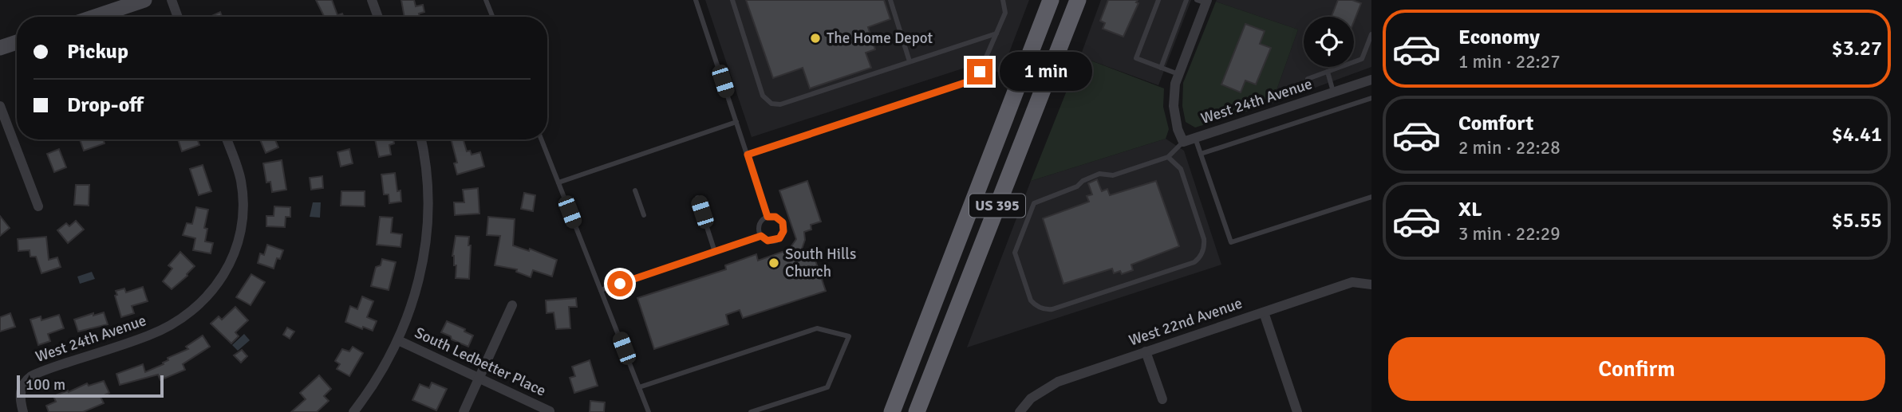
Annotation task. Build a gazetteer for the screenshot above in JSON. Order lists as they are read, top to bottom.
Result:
{
  "streets": {
    "highway": ["US 395"],
    "street": ["West 24th Avenue", "West 22nd Avenue", "South Ledbetter Place"]
  },
  "places": ["The Home Depot", "South Hills Church"],
  "scale_bar": "100 m",
  "page": {
    "list": [
      {
        "name": "Economy",
        "note": "1 min · 22:27",
        "value": "$3.27"
      },
      {
        "name": "Comfort",
        "note": "2 min · 22:28",
        "value": "$4.41"
      },
      {
        "name": "XL",
        "note": "3 min · 22:29",
        "value": "$5.55"
      }
    ],
    "banner": ["Pickup", "Drop-off"],
    "bubble": "1 min",
    "buttons": "Confirm",
    "scale": "100 m"
  }
}
